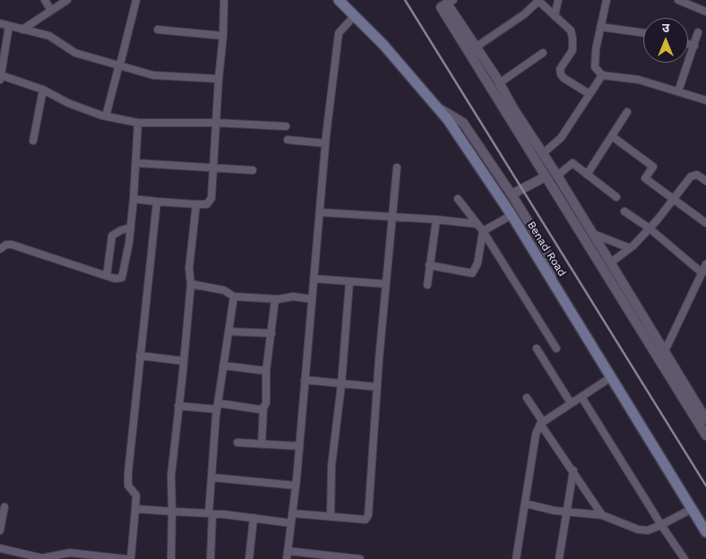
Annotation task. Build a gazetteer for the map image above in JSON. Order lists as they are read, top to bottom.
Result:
{
  "streets": {
    "main road": ["Benad Road"]
  },
  "north": "top"
}
